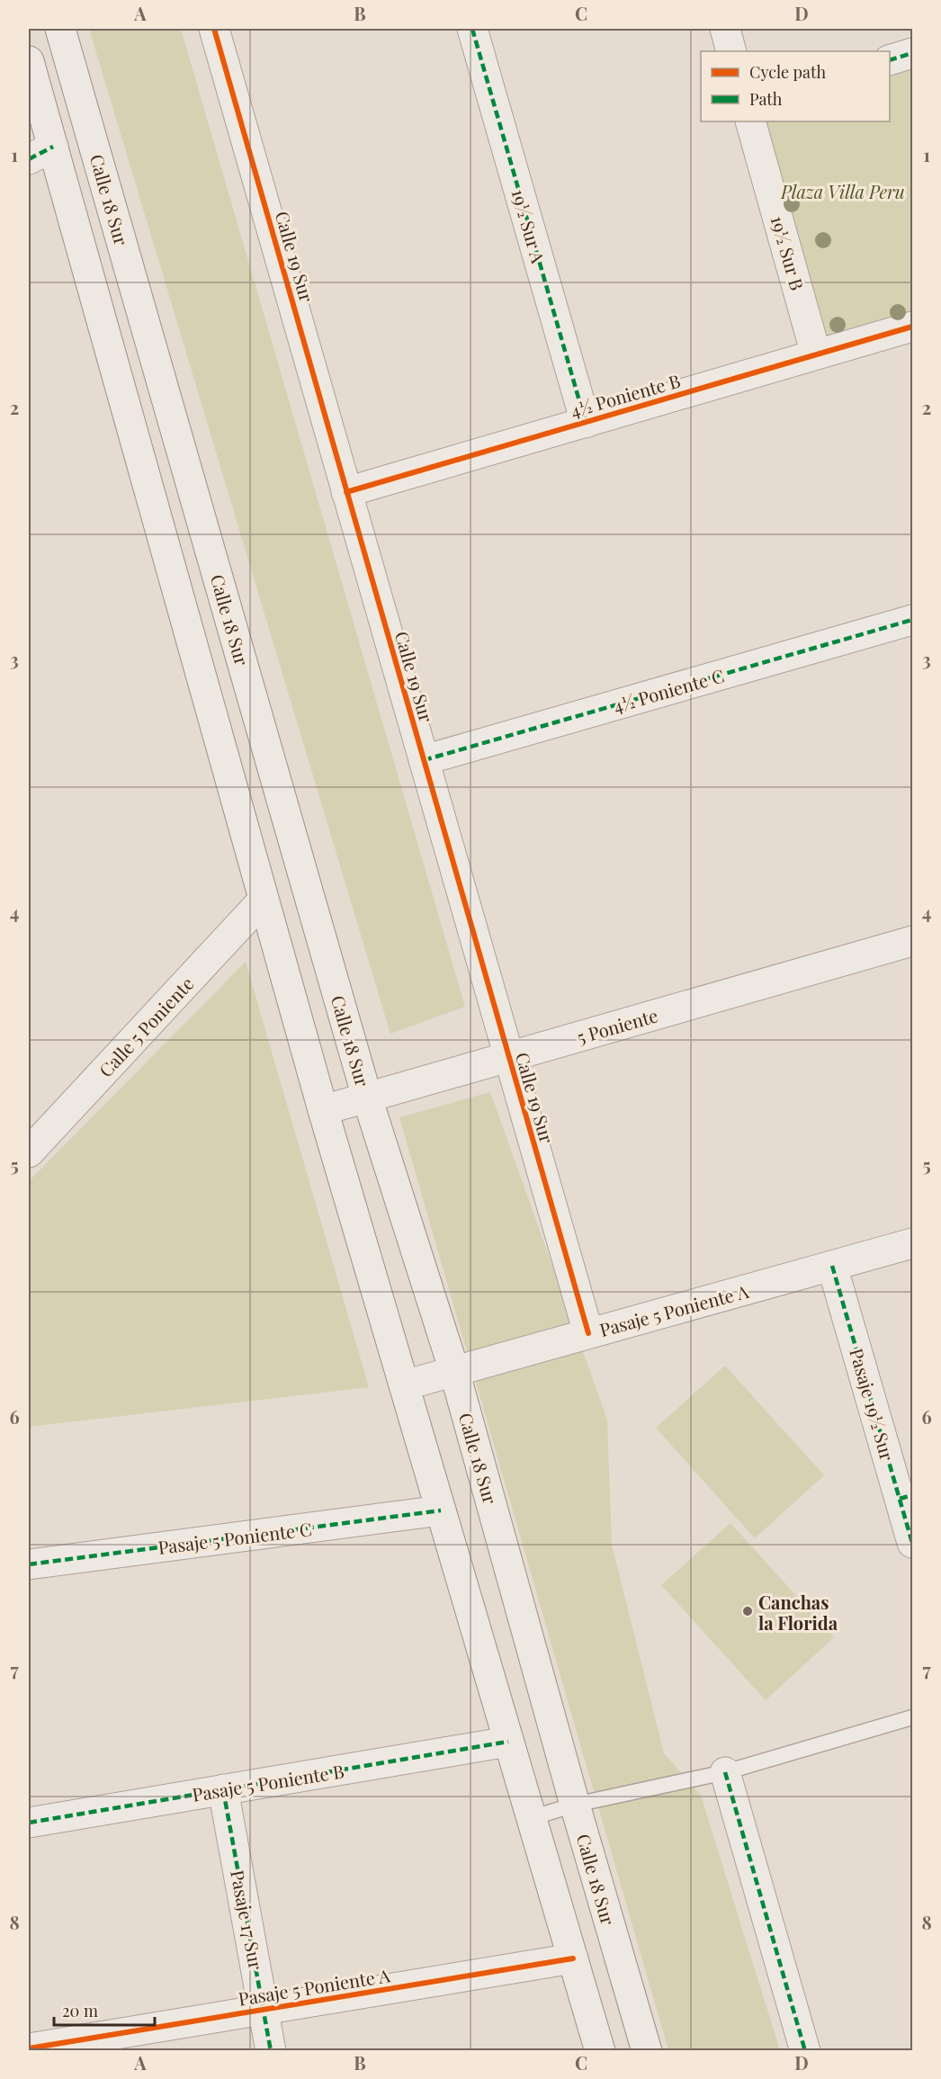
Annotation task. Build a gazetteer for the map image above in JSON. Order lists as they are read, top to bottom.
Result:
{
  "streets": {
    "street": [
      "Calle 18 Sur",
      "19½ Sur A",
      "19½ Sur B",
      "Calle 19 Sur",
      "4½ Poniente B",
      "4½ Poniente C",
      "5 Poniente",
      "Calle 5 Poniente",
      "Pasaje 5 Poniente A",
      "Pasaje 19½ Sur",
      "Pasaje 5 Poniente C",
      "Pasaje 5 Poniente B",
      "Pasaje 17 Sur"
    ]
  },
  "crossings": [
    ["Calle 18 Sur", "5 Poniente"],
    ["Calle 18 Sur", "Pasaje 5 Poniente A"],
    ["19½ Sur A", "4½ Poniente B"],
    ["19½ Sur B", "4½ Poniente B"],
    ["Calle 19 Sur", "4½ Poniente B"],
    ["Calle 19 Sur", "4½ Poniente C"],
    ["Calle 19 Sur", "5 Poniente"],
    ["Calle 19 Sur", "Pasaje 5 Poniente A"],
    ["Pasaje 5 Poniente A", "Pasaje 19½ Sur"],
    ["Pasaje 5 Poniente A", "Pasaje 17 Sur"],
    ["Pasaje 5 Poniente B", "Pasaje 17 Sur"]
  ],
  "parks": ["Plaza Villa Peru"],
  "places": ["Canchas la Florida"],
  "legend": ["Cycle path", "Path"],
  "scale_bar": "20 m",
  "grid": {
    "columns": [
      "A",
      "B",
      "C",
      "D"
    ],
    "rows": [
      "1",
      "2",
      "3",
      "4",
      "5",
      "6",
      "7",
      "8"
    ]
  }
}
